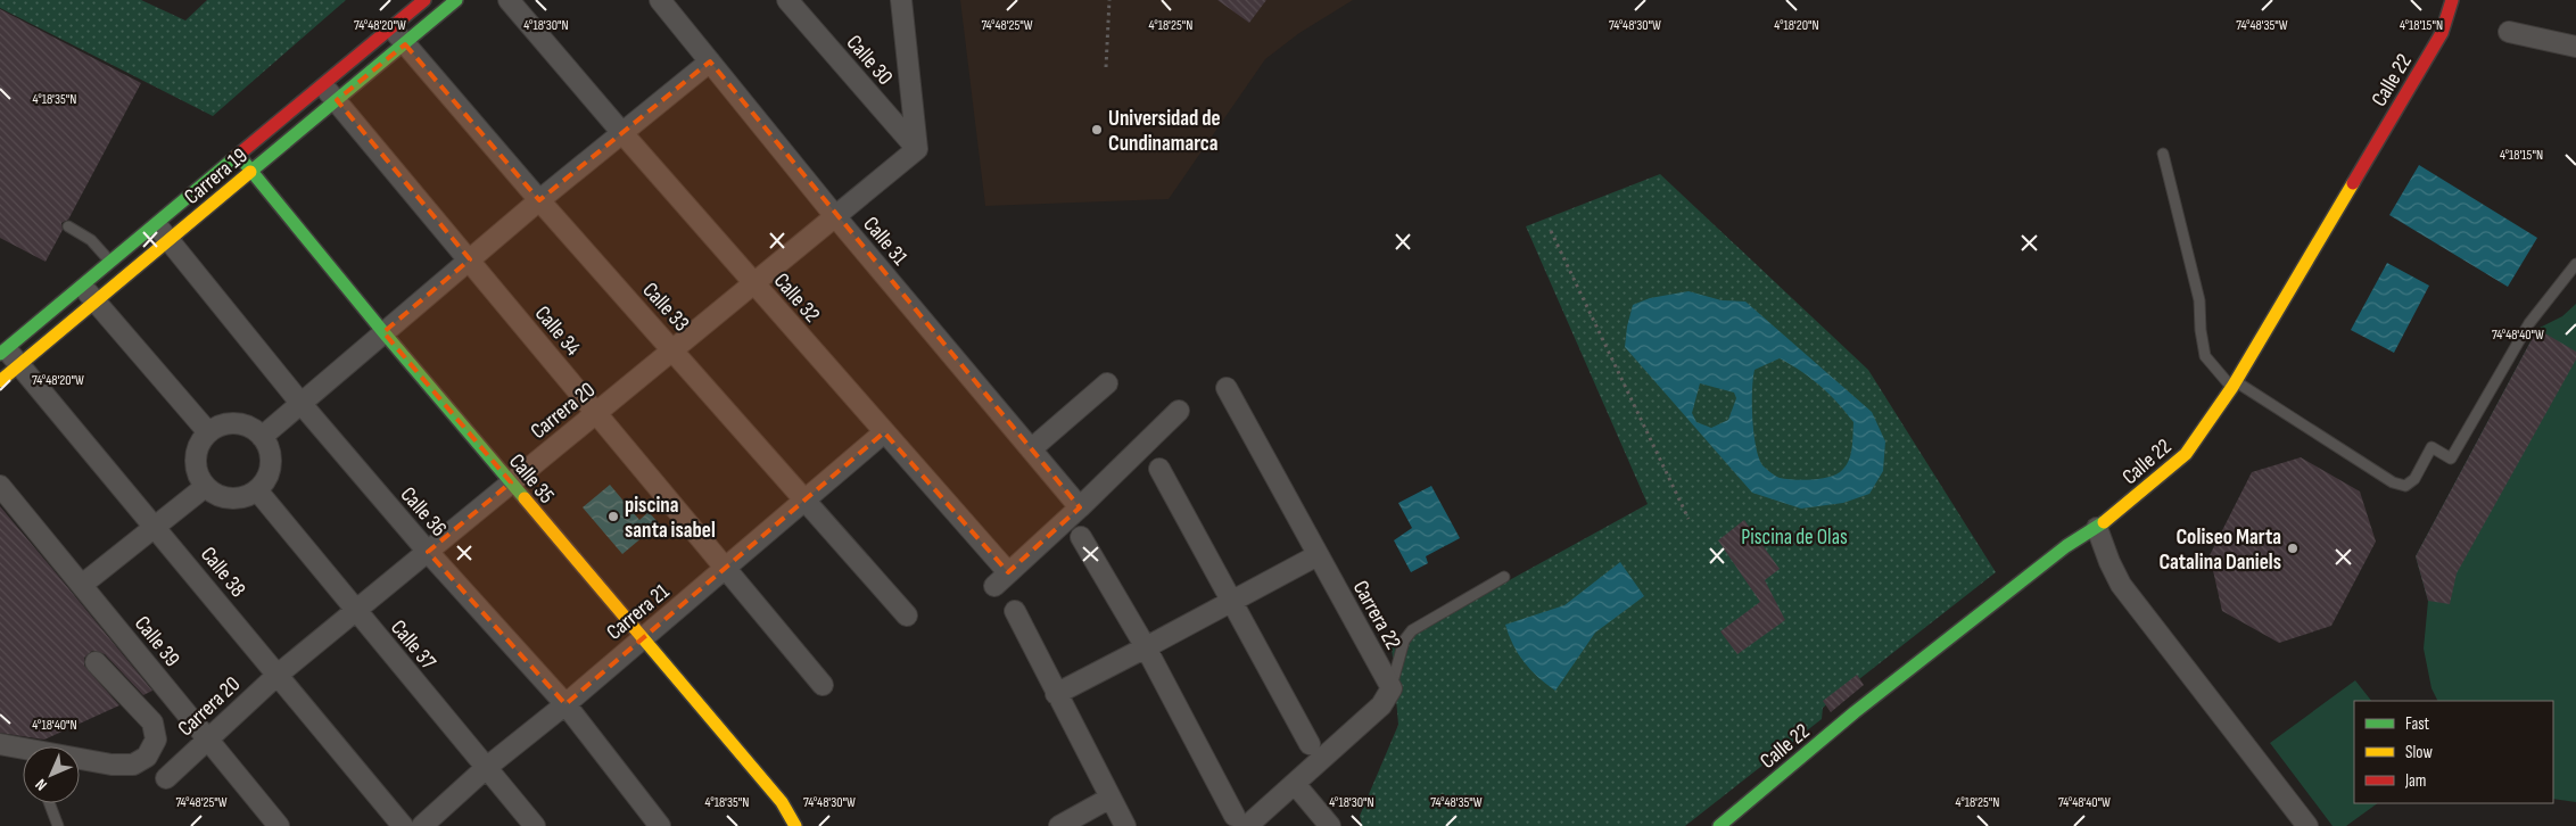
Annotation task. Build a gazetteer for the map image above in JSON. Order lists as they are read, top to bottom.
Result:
{
  "streets": {
    "street": [
      "Calle 30",
      "Calle 22",
      "Carrera 19",
      "Calle 31",
      "Calle 32",
      "Calle 33",
      "Calle 34",
      "Carrera 20",
      "Calle 35",
      "Calle 36",
      "Calle 38",
      "Carrera 21",
      "Carrera 22",
      "Calle 39",
      "Calle 37"
    ]
  },
  "crossings": [
    ["Calle 30", "Carrera 20"],
    ["Carrera 19", "Calle 33"],
    ["Carrera 19", "Calle 34"],
    ["Carrera 19", "Calle 35"],
    ["Carrera 19", "Calle 36"],
    ["Carrera 19", "Calle 38"],
    ["Calle 31", "Calle 32"],
    ["Calle 31", "Carrera 20"],
    ["Calle 32", "Carrera 20"],
    ["Calle 32", "Carrera 21"],
    ["Calle 33", "Carrera 20"],
    ["Calle 33", "Carrera 21"],
    ["Calle 34", "Carrera 20"],
    ["Calle 34", "Carrera 21"],
    ["Carrera 20", "Calle 35"],
    ["Carrera 20", "Calle 36"],
    ["Carrera 20", "Calle 38"],
    ["Carrera 20", "Calle 39"],
    ["Carrera 20", "Calle 37"],
    ["Calle 35", "Carrera 21"],
    ["Calle 36", "Carrera 21"],
    ["Carrera 21", "Calle 37"]
  ],
  "parks": ["Piscina de Olas"],
  "places": ["Universidad de Cundinamarca", "piscina santa isabel", "Coliseo Marta Catalina Daniels"],
  "legend": ["Fast", "Slow", "Jam"],
  "north": "bottom left",
  "coordinates": [
    "74°48'20\"W",
    "4°18'30\"N",
    "74°48'25\"W",
    "4°18'25\"N",
    "74°48'30\"W",
    "4°18'20\"N",
    "74°48'35\"W",
    "4°18'15\"N",
    "4°18'35\"N",
    "74°48'40\"W",
    "4°18'40\"N"
  ]
}
